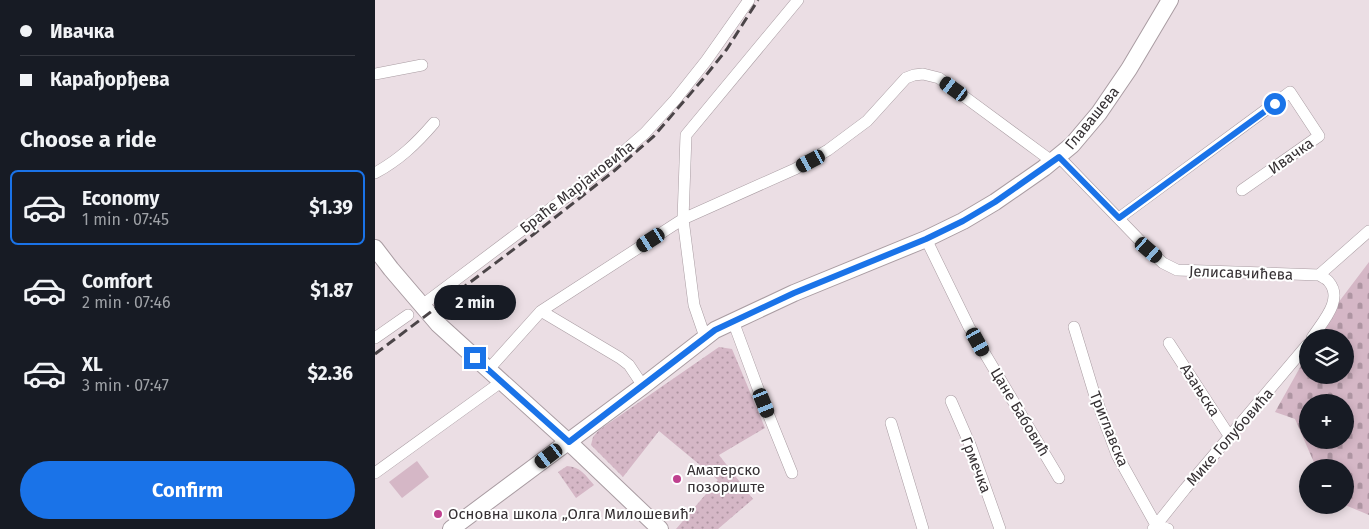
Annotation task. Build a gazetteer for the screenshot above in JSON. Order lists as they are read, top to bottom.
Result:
{
  "streets": {
    "main road": ["Главашева"],
    "street": [
      "Ивачка",
      "Браће Марјановића",
      "Јелисавчићева",
      "Азањска",
      "Цане Бабовић",
      "Триглавска",
      "Мике Голубовића",
      "Грмечка"
    ]
  },
  "crossings": [
    ["Главашева", "Јелисавчићева"],
    ["Главашева", "Цане Бабовић"],
    ["Ивачка", "Јелисавчићева"],
    ["Азањска", "Мике Голубовића"],
    ["Триглавска", "Мике Голубовића"]
  ],
  "places": ["Аматерско позориште", "Основна школа „Олга Милошевић”"],
  "page": {
    "banner": ["Ивачка", "Карађорђева"],
    "heading": "Choose a ride",
    "list": [
      {
        "name": "Economy",
        "note": "1 min · 07:45",
        "value": "$1.39"
      },
      {
        "name": "Comfort",
        "note": "2 min · 07:46",
        "value": "$1.87"
      },
      {
        "name": "XL",
        "note": "3 min · 07:47",
        "value": "$2.36"
      }
    ],
    "bubble": "2 min",
    "map_buttons": ["+", "−"],
    "buttons": "Confirm"
  }
}
